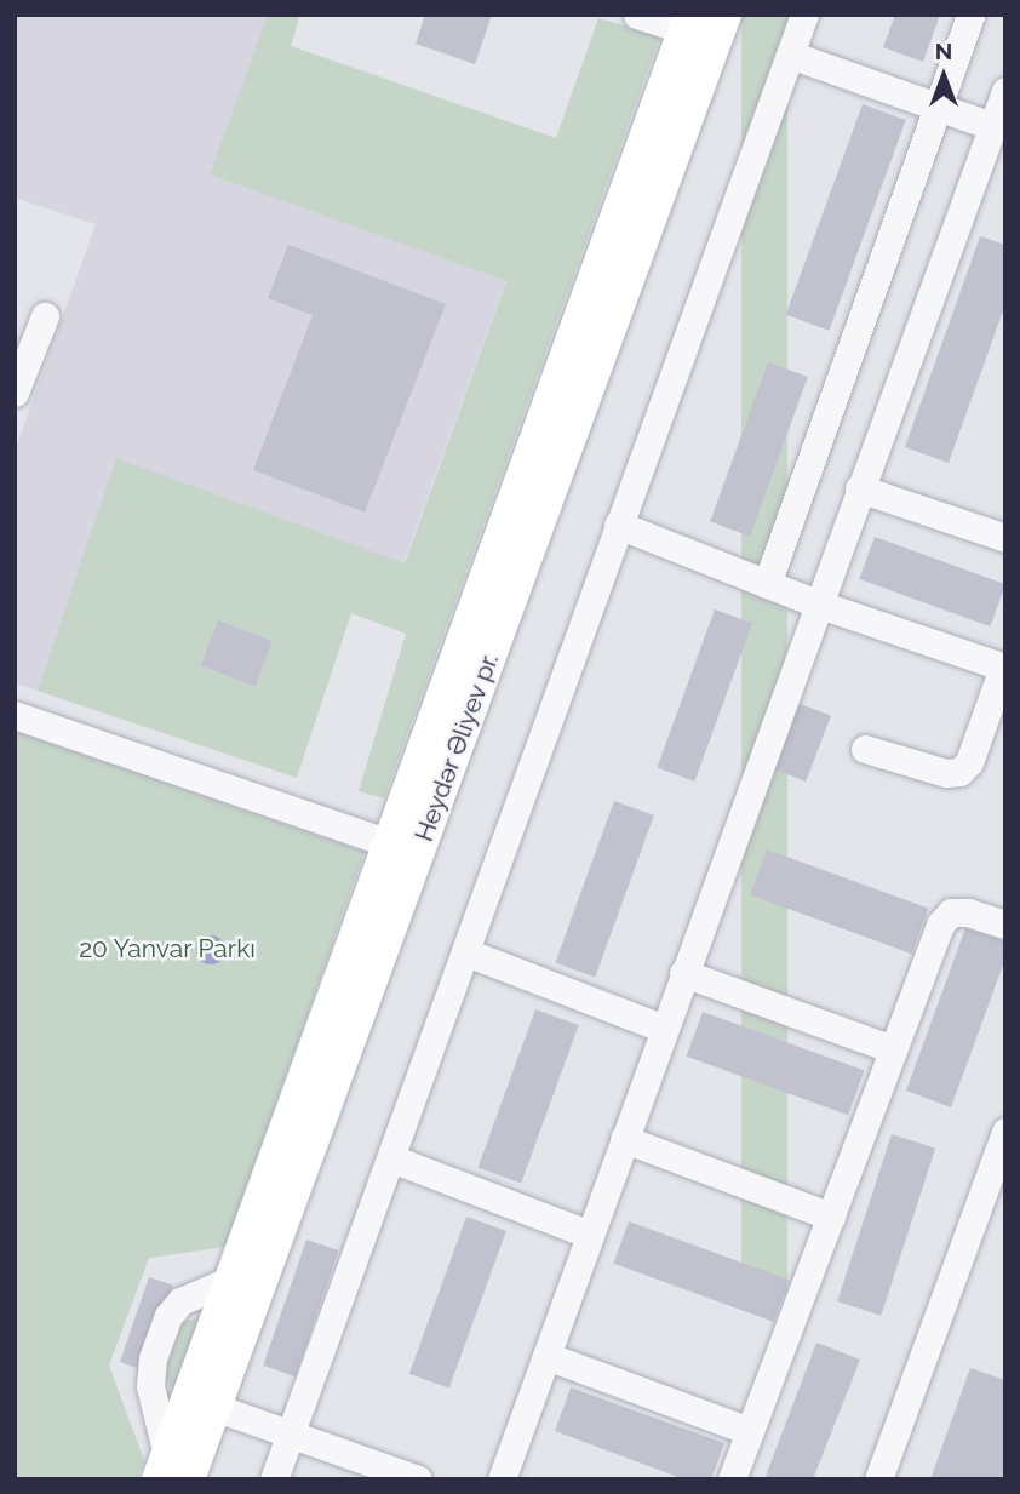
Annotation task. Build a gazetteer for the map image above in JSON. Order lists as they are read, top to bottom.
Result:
{
  "streets": {
    "main road": ["Heydər Əliyev pr."]
  },
  "parks": ["20 Yanvar Parkı"],
  "north": "top"
}
